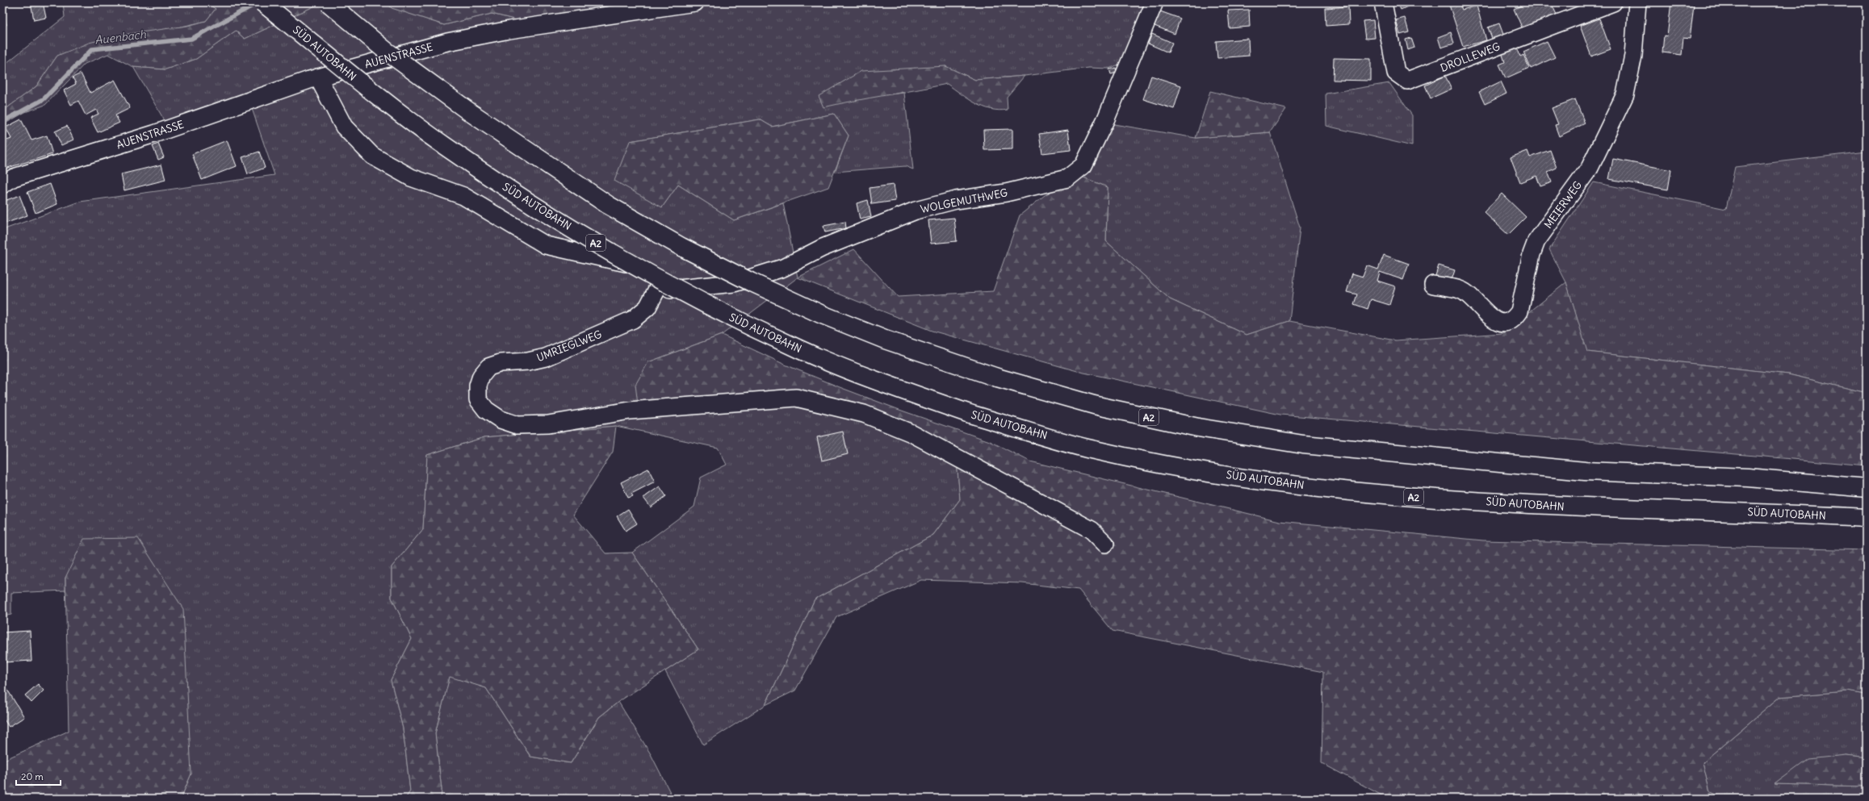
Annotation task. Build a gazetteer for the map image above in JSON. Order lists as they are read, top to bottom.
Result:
{
  "streets": {
    "highway": ["SÜD AUTOBAHN", "A2"],
    "street": [
      "AUENSTRASSE",
      "DROLLEWEG",
      "WOLGEMUTHWEG",
      "MEIERWEG",
      "UMRIEGLWEG"
    ]
  },
  "crossings": [
    ["WOLGEMUTHWEG", "UMRIEGLWEG"]
  ],
  "water": ["Auenbach"],
  "scale_bar": "20 m"
}
